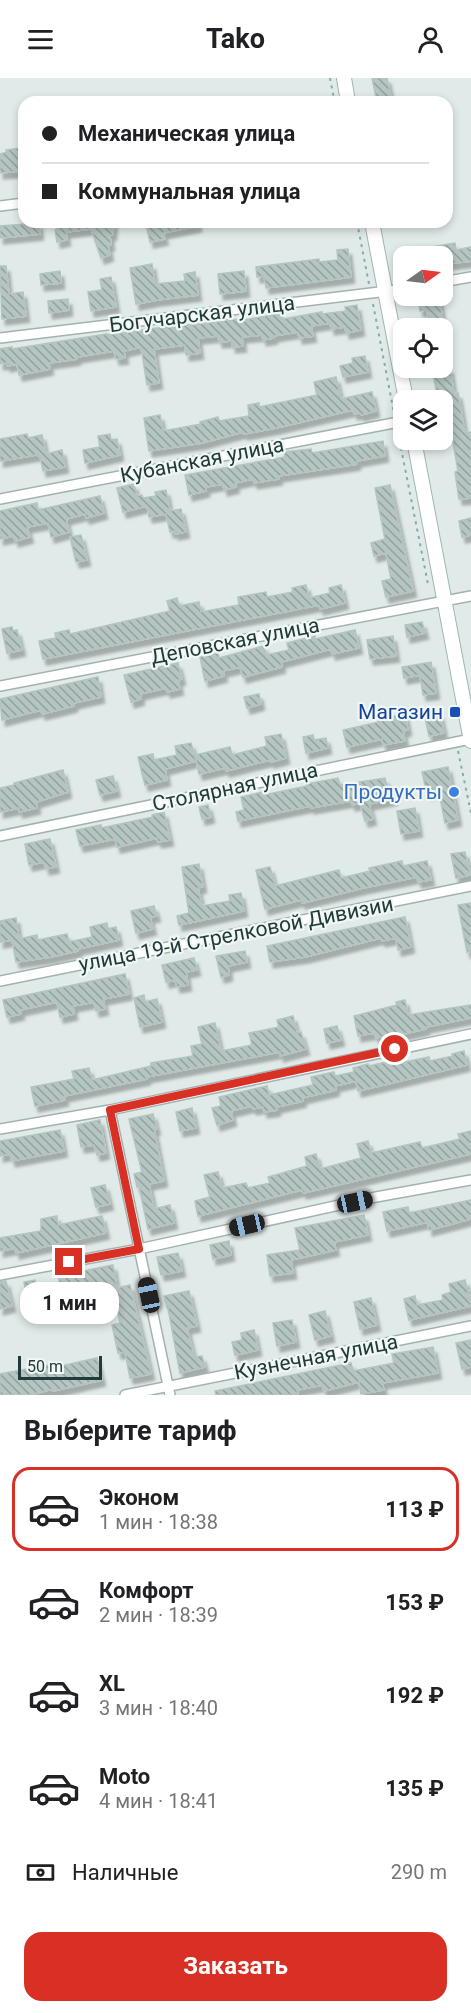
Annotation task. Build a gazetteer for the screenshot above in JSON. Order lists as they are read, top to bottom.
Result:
{
  "streets": {
    "street": [
      "Богучарская улица",
      "Кубанская улица",
      "Деповская улица",
      "Столярная улица",
      "улица 19-й Стрелковой Дивизии",
      "Кузнечная улица"
    ]
  },
  "places": {
    "transit": ["Магазин"],
    "other": ["Продукты"]
  },
  "scale_bar": "50 m",
  "north": "right",
  "page": {
    "header": "Tako",
    "banner": ["Механическая улица", "Коммунальная улица"],
    "bubble": "1 мин",
    "scale": "50 m",
    "heading": "Выберите тариф",
    "list": [
      {
        "name": "Эконом",
        "note": "1 мин · 18:38",
        "value": "113 ₽"
      },
      {
        "name": "Комфорт",
        "note": "2 мин · 18:39",
        "value": "153 ₽"
      },
      {
        "name": "XL",
        "note": "3 мин · 18:40",
        "value": "192 ₽"
      },
      {
        "name": "Moto",
        "note": "4 мин · 18:41",
        "value": "135 ₽"
      }
    ],
    "pay": ["Наличные", "290 m"],
    "buttons": "Заказать"
  }
}
